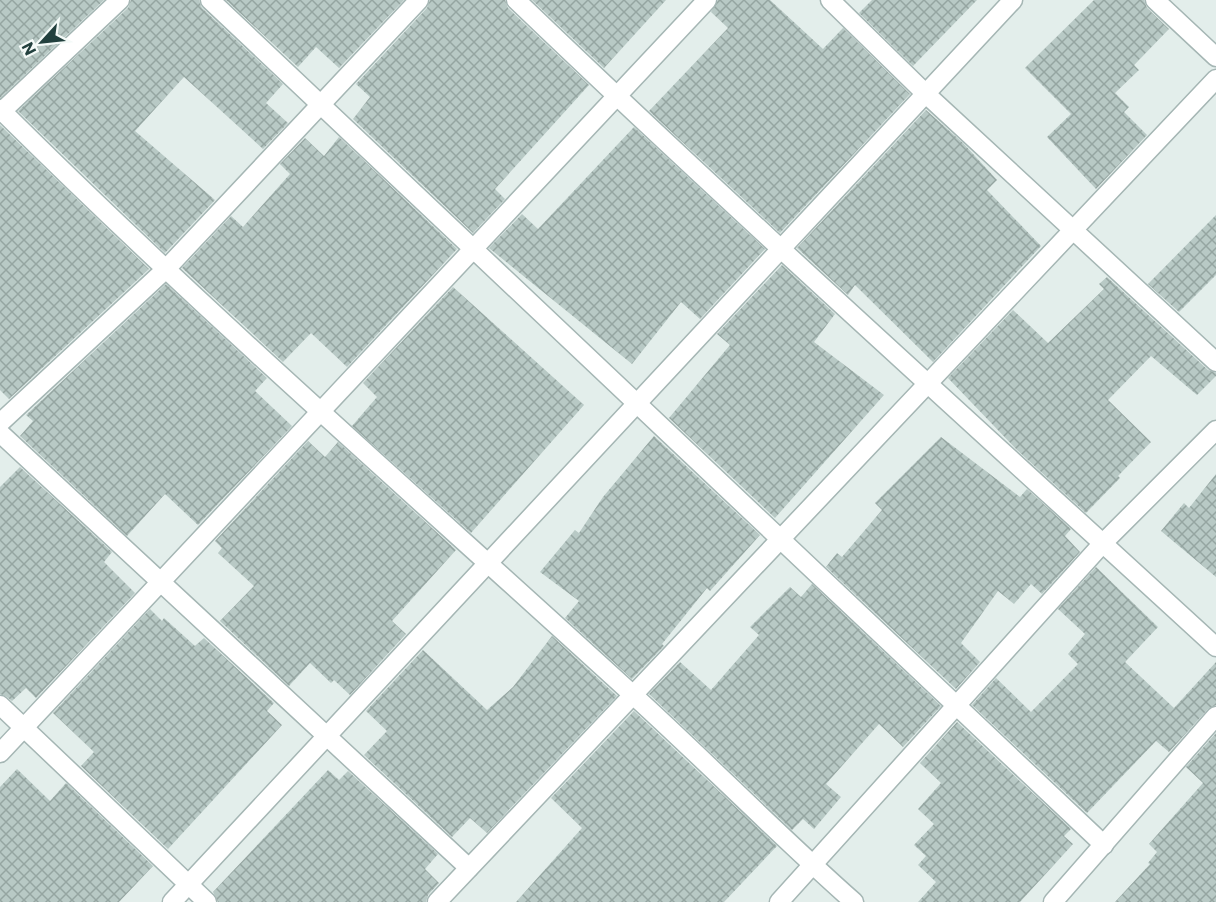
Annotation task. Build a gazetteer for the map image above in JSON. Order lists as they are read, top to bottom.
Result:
{
  "north": "bottom left"
}
